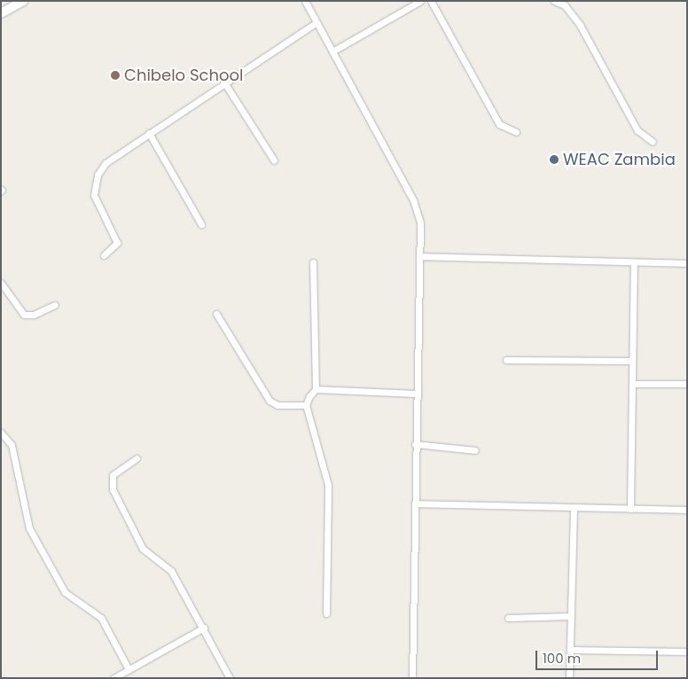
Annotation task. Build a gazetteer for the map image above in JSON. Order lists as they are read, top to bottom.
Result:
{
  "places": ["Chibelo School", "WEAC Zambia"],
  "scale_bar": "100 m"
}
